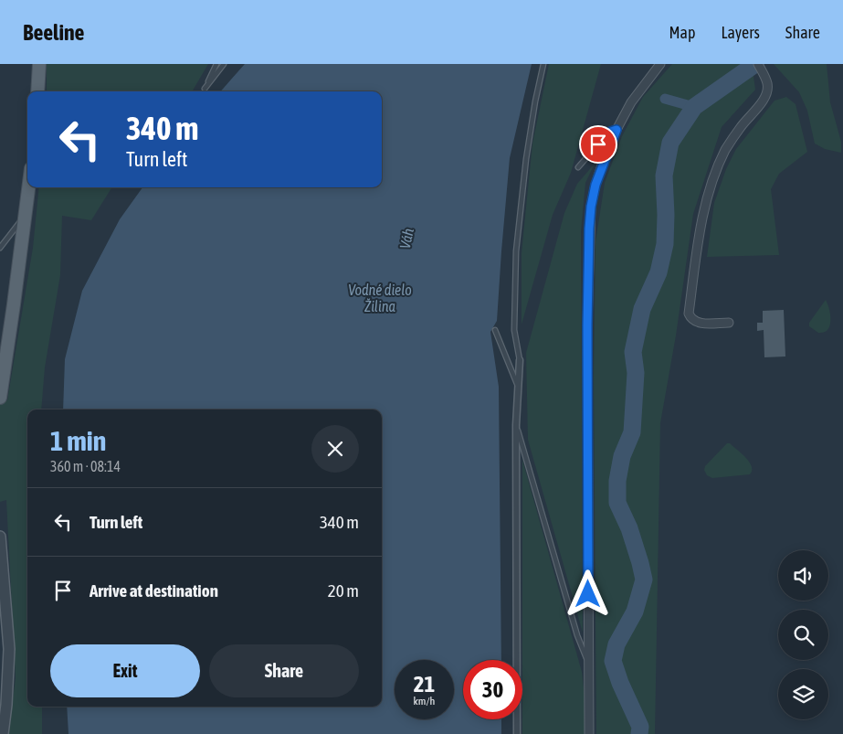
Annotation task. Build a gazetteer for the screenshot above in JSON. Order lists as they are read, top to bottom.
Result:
{
  "water": ["Váh", "Vodné dielo Žilina"],
  "page": {
    "header": "Beeline",
    "nav": ["Map", "Layers", "Share"],
    "turn": ["340 m", "Turn left"],
    "heading": ["1 min", "360 m · 08:14"],
    "list": [
      {
        "name": "Turn left",
        "value": "340 m"
      },
      {
        "name": "Arrive at destination",
        "value": "20 m"
      }
    ],
    "buttons": ["Exit", "Share"],
    "speed": "21 km/h",
    "limit": "30"
  }
}
